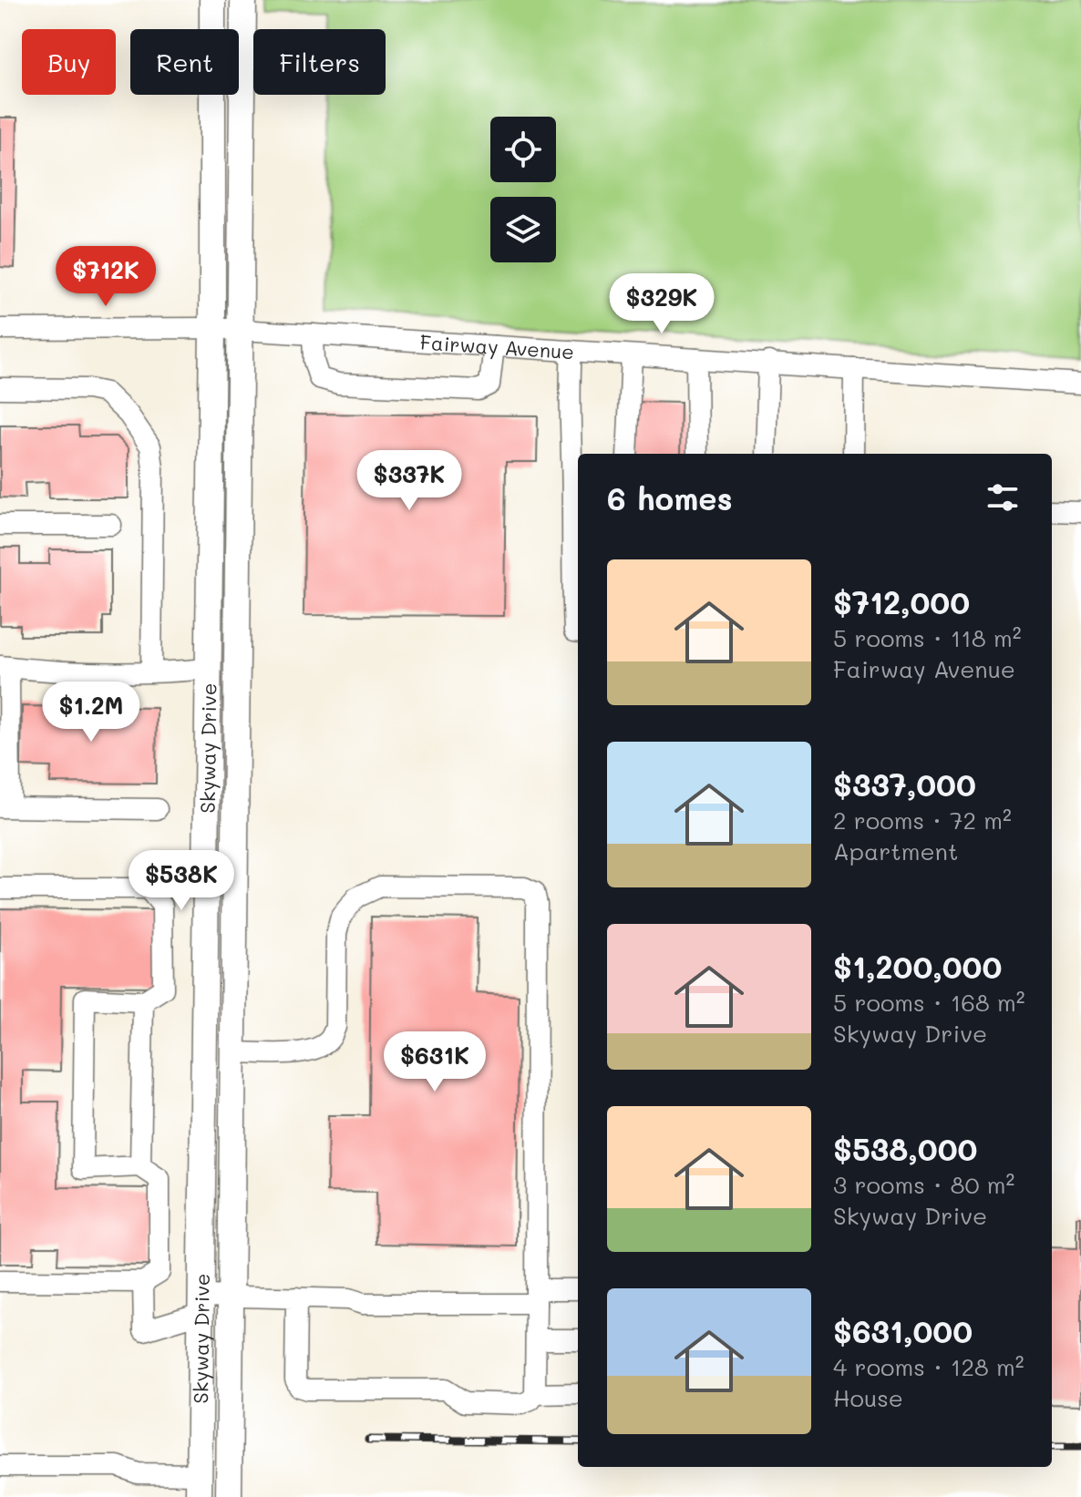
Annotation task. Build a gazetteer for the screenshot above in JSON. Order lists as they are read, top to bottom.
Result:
{
  "streets": {
    "main road": ["Skyway Drive"],
    "street": ["Fairway Avenue"]
  },
  "crossings": [
    ["Fairway Avenue", "Skyway Drive"]
  ],
  "page": {
    "chip": ["Buy", "Rent", "Filters"],
    "price": [
      "$712K",
      "$329K",
      "$337K",
      "$1.2M",
      "$538K",
      "$631K"
    ],
    "heading": "6 homes",
    "list": [
      {
        "name": "$712,000",
        "note": "5 rooms · 118 m² · Fairway Avenue"
      },
      {
        "name": "$337,000",
        "note": "2 rooms · 72 m² · Apartment"
      },
      {
        "name": "$1,200,000",
        "note": "5 rooms · 168 m² · Skyway Drive"
      },
      {
        "name": "$538,000",
        "note": "3 rooms · 80 m² · Skyway Drive"
      },
      {
        "name": "$631,000",
        "note": "4 rooms · 128 m² · House"
      }
    ]
  }
}
